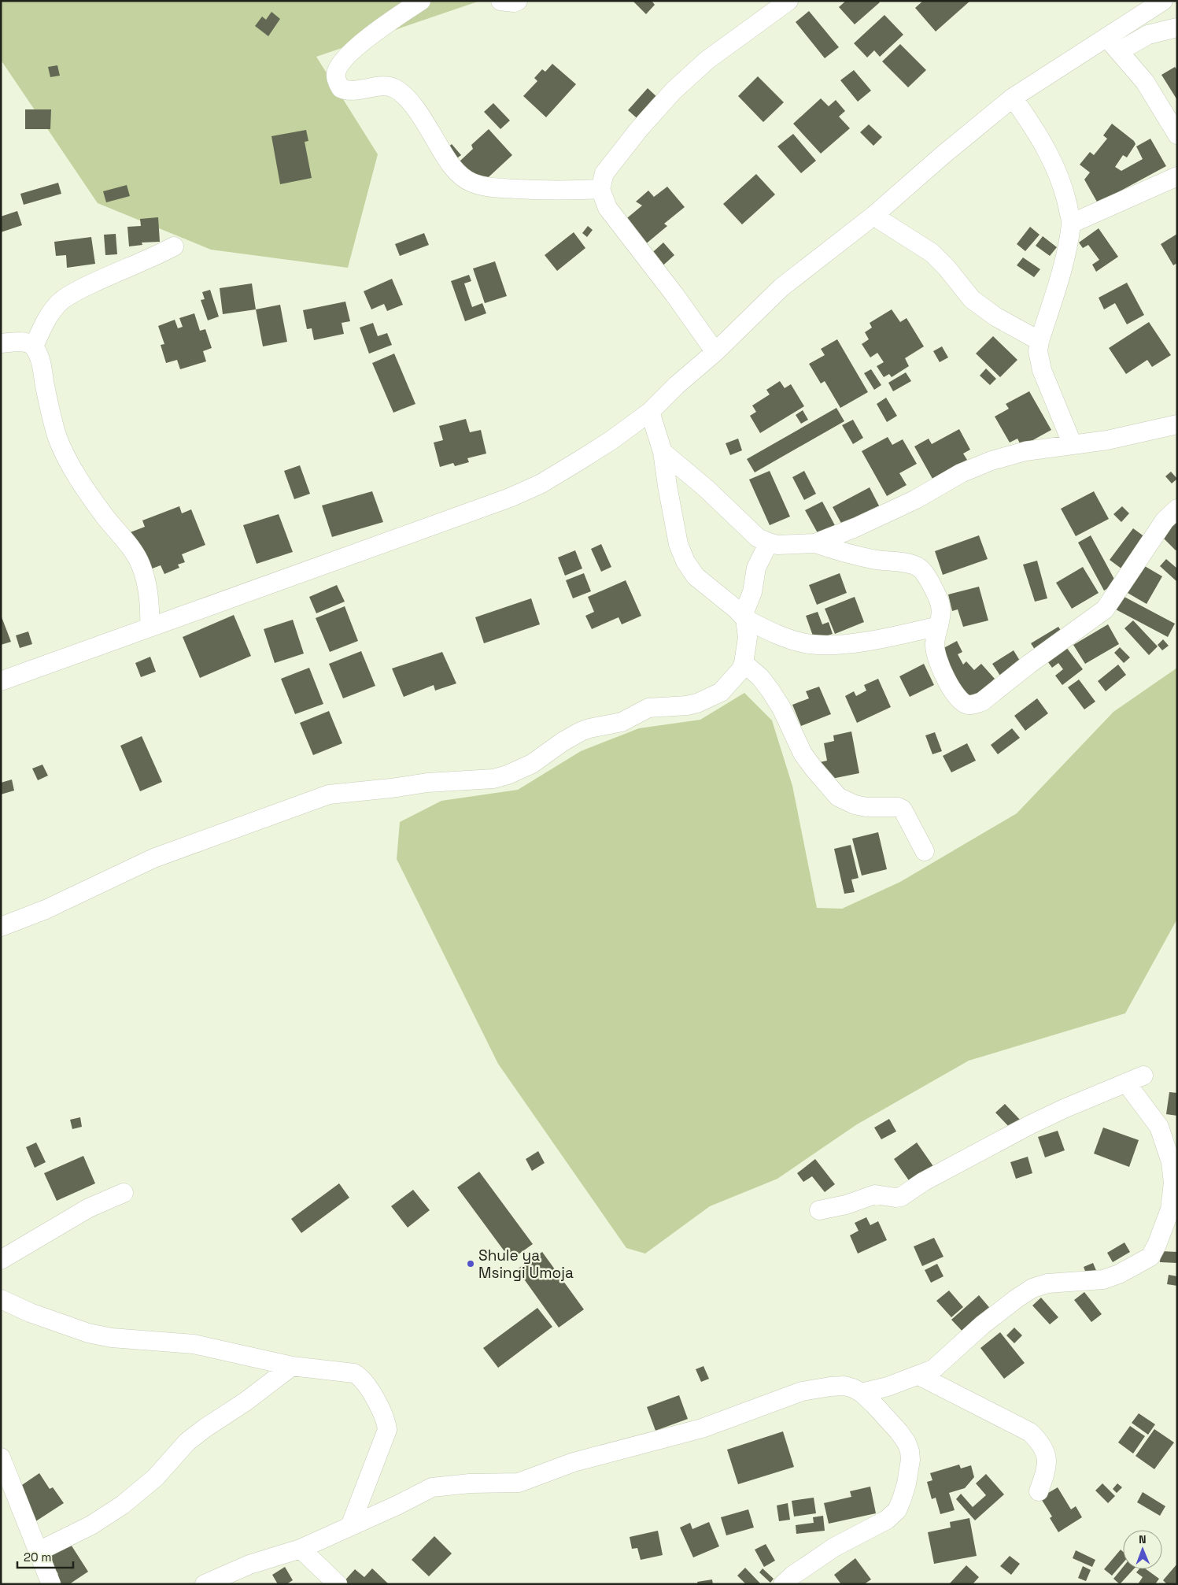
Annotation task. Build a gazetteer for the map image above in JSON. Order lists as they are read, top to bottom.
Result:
{
  "places": ["Shule ya Msingi Umoja"],
  "scale_bar": "20 m",
  "north": "top"
}
